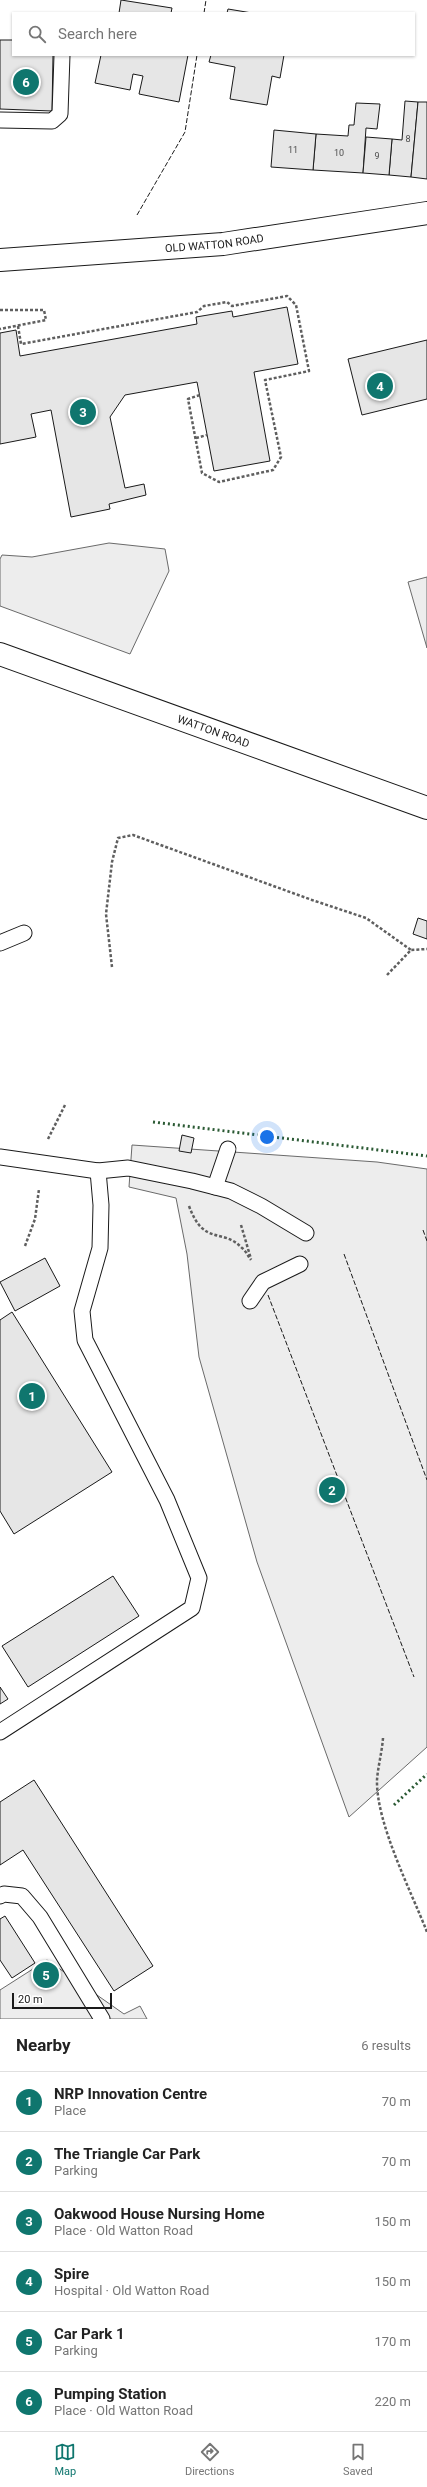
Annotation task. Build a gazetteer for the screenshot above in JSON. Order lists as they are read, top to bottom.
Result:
{
  "streets": {
    "main road": ["OLD WATTON ROAD", "WATTON ROAD"]
  },
  "house_numbers": [
    "8",
    "11",
    "10",
    "9"
  ],
  "scale_bar": "20 m",
  "page": {
    "search": "Search here",
    "pins": [
      "6",
      "4",
      "3",
      "1",
      "2",
      "5"
    ],
    "scale": "20 m",
    "heading": ["Nearby", "6 results"],
    "list": [
      {
        "mark": "1",
        "name": "NRP Innovation Centre",
        "note": "Place",
        "value": "70 m"
      },
      {
        "mark": "2",
        "name": "The Triangle Car Park",
        "note": "Parking",
        "value": "70 m"
      },
      {
        "mark": "3",
        "name": "Oakwood House Nursing Home",
        "note": "Place · Old Watton Road",
        "value": "150 m"
      },
      {
        "mark": "4",
        "name": "Spire",
        "note": "Hospital · Old Watton Road",
        "value": "150 m"
      },
      {
        "mark": "5",
        "name": "Car Park 1",
        "note": "Parking",
        "value": "170 m"
      },
      {
        "mark": "6",
        "name": "Pumping Station",
        "note": "Place · Old Watton Road",
        "value": "220 m"
      }
    ],
    "nav": ["Map", "Directions", "Saved"]
  }
}
